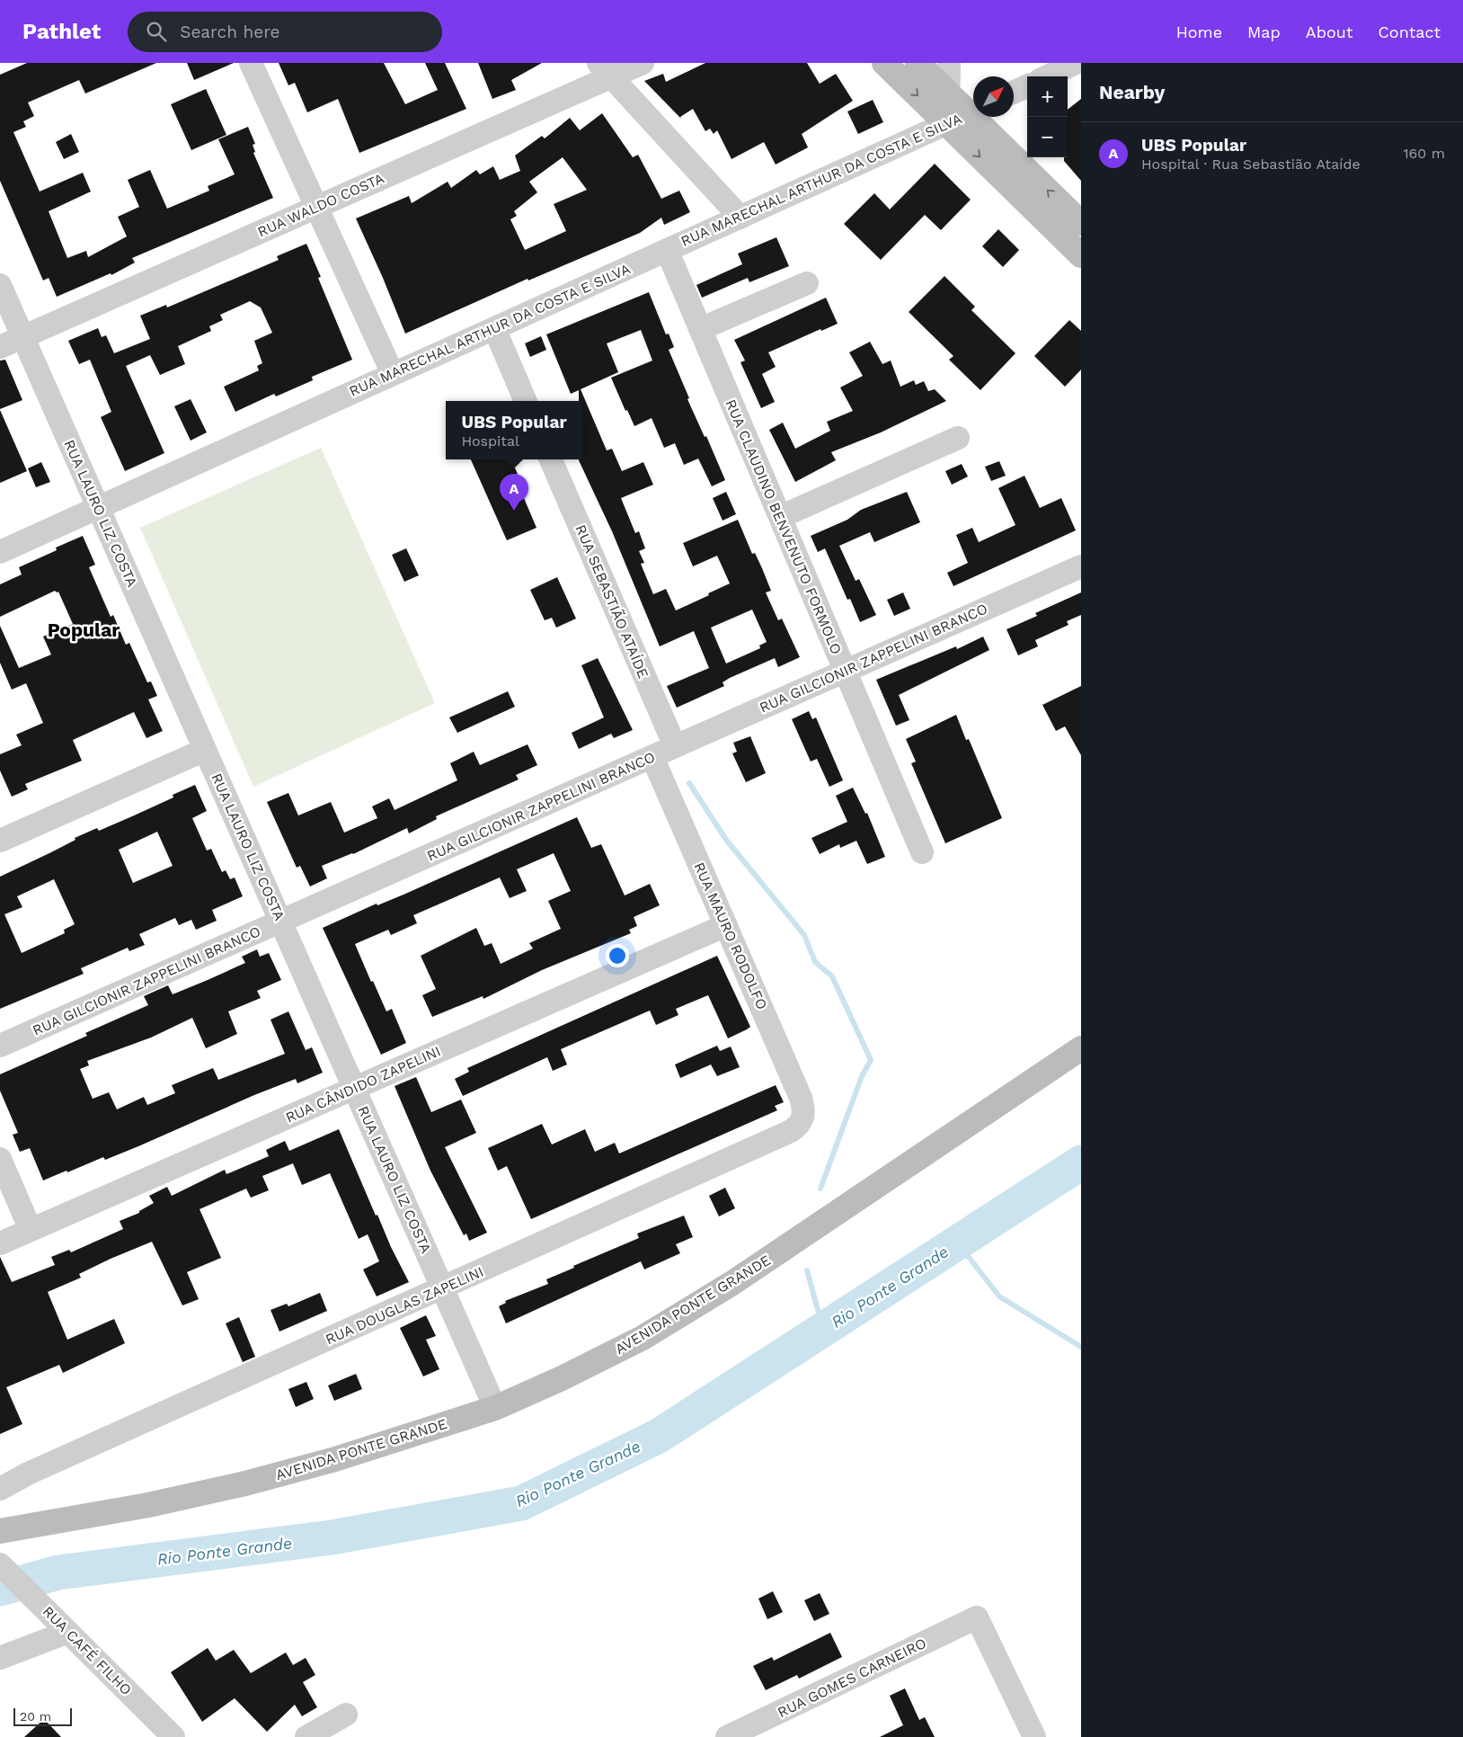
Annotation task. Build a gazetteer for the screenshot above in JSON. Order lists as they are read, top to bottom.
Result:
{
  "streets": {
    "street": [
      "RUA MARECHAL ARTHUR DA COSTA E SILVA",
      "RUA WALDO COSTA",
      "RUA LAURO LIZ COSTA",
      "RUA CLAUDINO BENVENUTO FORMOLO",
      "RUA SEBASTIÃO ATAÍDE",
      "RUA GILCIONIR ZAPPELINI BRANCO",
      "RUA MAURO RODOLFO",
      "RUA CÂNDIDO ZAPELINI",
      "AVENIDA PONTE GRANDE",
      "RUA DOUGLAS ZAPELINI",
      "RUA CAFÉ FILHO",
      "RUA GOMES CARNEIRO"
    ]
  },
  "crossings": [
    ["RUA MARECHAL ARTHUR DA COSTA E SILVA", "RUA LAURO LIZ COSTA"],
    ["RUA MARECHAL ARTHUR DA COSTA E SILVA", "RUA CLAUDINO BENVENUTO FORMOLO"],
    ["RUA WALDO COSTA", "RUA LAURO LIZ COSTA"],
    ["RUA LAURO LIZ COSTA", "RUA GILCIONIR ZAPPELINI BRANCO"],
    ["RUA LAURO LIZ COSTA", "RUA CÂNDIDO ZAPELINI"],
    ["RUA LAURO LIZ COSTA", "AVENIDA PONTE GRANDE"],
    ["RUA LAURO LIZ COSTA", "RUA DOUGLAS ZAPELINI"],
    ["RUA CLAUDINO BENVENUTO FORMOLO", "RUA GILCIONIR ZAPPELINI BRANCO"],
    ["RUA SEBASTIÃO ATAÍDE", "RUA GILCIONIR ZAPPELINI BRANCO"],
    ["RUA GILCIONIR ZAPPELINI BRANCO", "RUA MAURO RODOLFO"],
    ["RUA MAURO RODOLFO", "RUA CÂNDIDO ZAPELINI"],
    ["RUA MAURO RODOLFO", "RUA DOUGLAS ZAPELINI"]
  ],
  "districts": ["Popular"],
  "water": ["Rio Ponte Grande"],
  "scale_bar": "20 m",
  "north": "top right",
  "page": {
    "header": "Pathlet",
    "search": "Search here",
    "nav": [
      "Home",
      "Map",
      "About",
      "Contact"
    ],
    "heading": "Nearby",
    "map_buttons": ["+", "−"],
    "list": [
      {
        "mark": "A",
        "name": "UBS Popular",
        "note": "Hospital · Rua Sebastião Ataíde",
        "value": "160 m"
      }
    ],
    "popup": ["UBS Popular", "Hospital"],
    "pins": "A",
    "scale": "20 m"
  }
}
